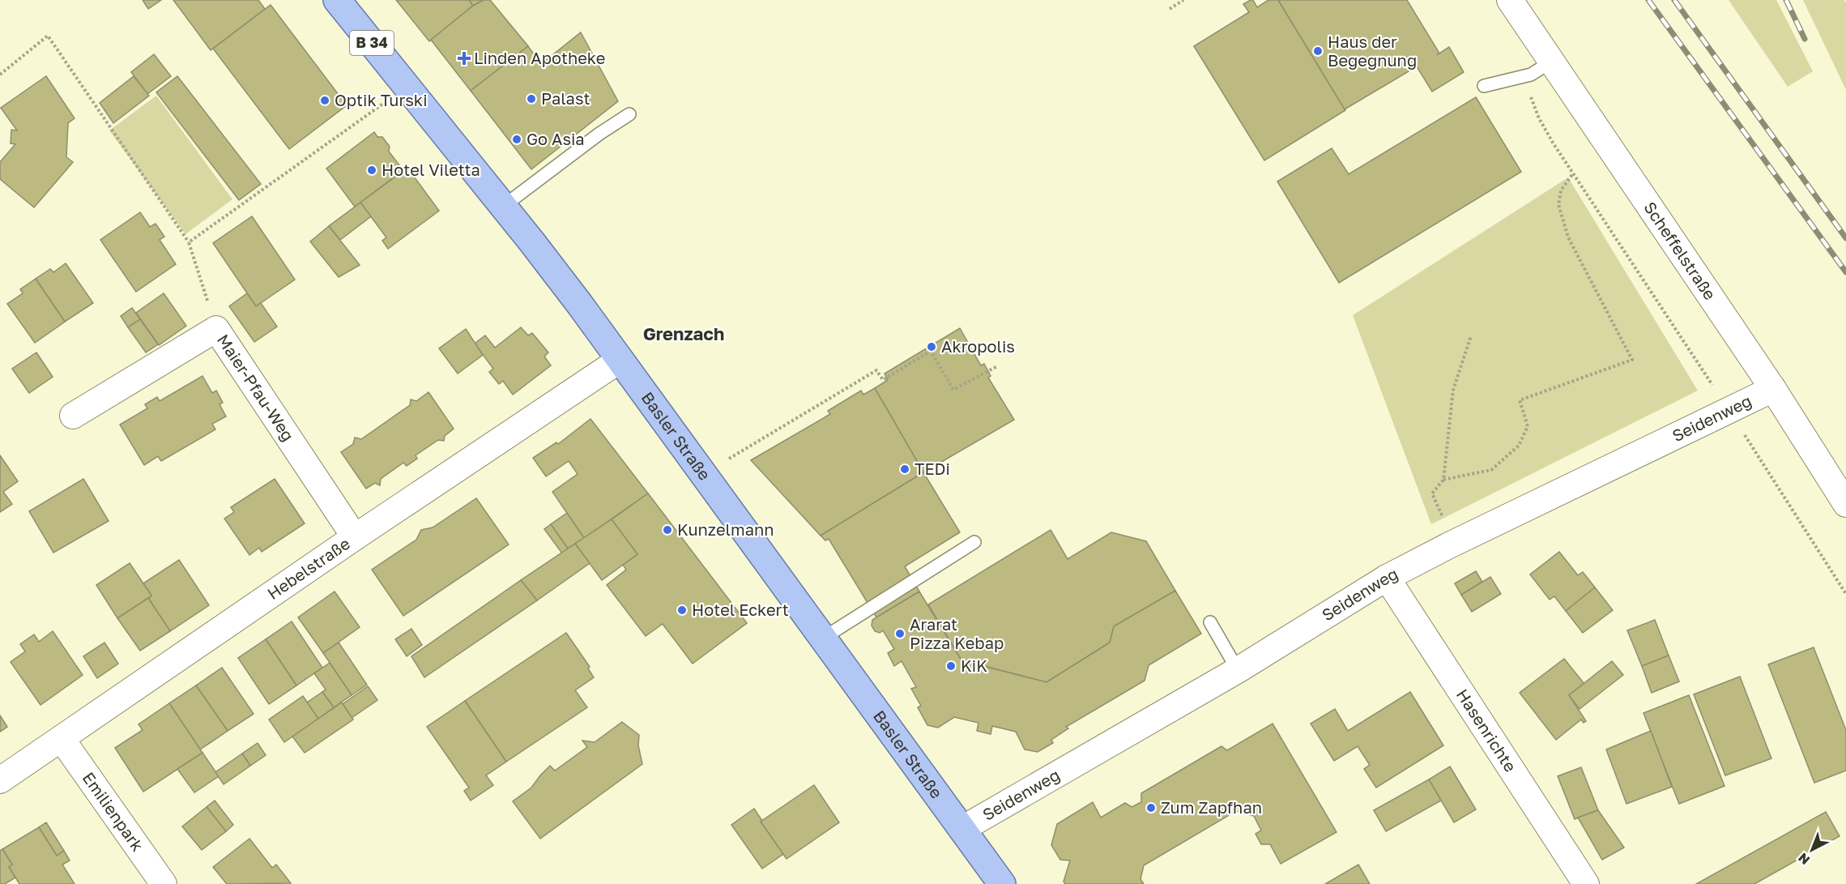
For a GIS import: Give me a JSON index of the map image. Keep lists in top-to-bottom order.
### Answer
{
  "streets": {
    "main road": ["B 34", "Basler Straße"],
    "street": [
      "Scheffelstraße",
      "Maier-Pfau-Weg",
      "Seidenweg",
      "Hebelstraße",
      "Hasenrichte",
      "Emilienpark"
    ]
  },
  "crossings": [
    ["Scheffelstraße", "Seidenweg"],
    ["Maier-Pfau-Weg", "Hebelstraße"],
    ["Seidenweg", "Basler Straße"],
    ["Seidenweg", "Hasenrichte"],
    ["Basler Straße", "Hebelstraße"],
    ["Hebelstraße", "Emilienpark"]
  ],
  "districts": ["Grenzach"],
  "places": {
    "other": [
      "Haus der Begegnung",
      "Palast",
      "Optik Turski",
      "Go Asia",
      "Hotel Viletta",
      "Akropolis",
      "TEDi",
      "Kunzelmann",
      "Hotel Eckert",
      "Ararat Pizza Kebap",
      "KiK",
      "Zum Zapfhan"
    ],
    "health": ["Linden Apotheke"]
  },
  "north": "bottom left"
}
